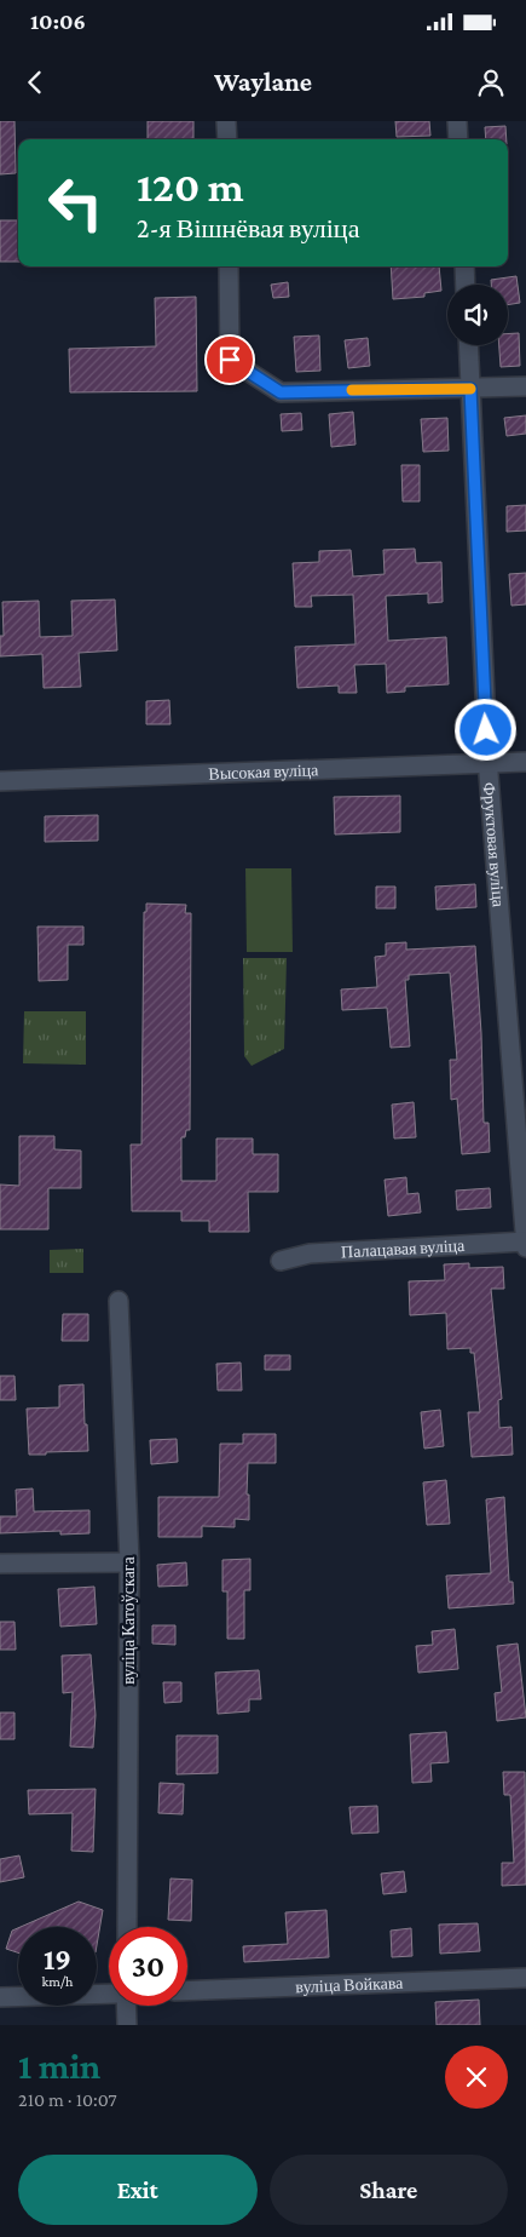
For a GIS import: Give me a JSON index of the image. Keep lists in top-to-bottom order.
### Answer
{
  "streets": {
    "street": [
      "Высокая вуліца",
      "Фруктовая вуліца",
      "Палацавая вуліца",
      "вуліца Катоўскага",
      "вуліца Войкава"
    ]
  },
  "crossings": [
    ["Высокая вуліца", "Фруктовая вуліца"],
    ["Фруктовая вуліца", "Палацавая вуліца"]
  ],
  "page": {
    "status": "10:06",
    "header": "Waylane",
    "turn": ["120 m", "2-я Вішнёвая вуліца"],
    "speed": "19 km/h",
    "limit": "30",
    "heading": ["1 min", "210 m · 10:07"],
    "buttons": ["Exit", "Share"]
  }
}
